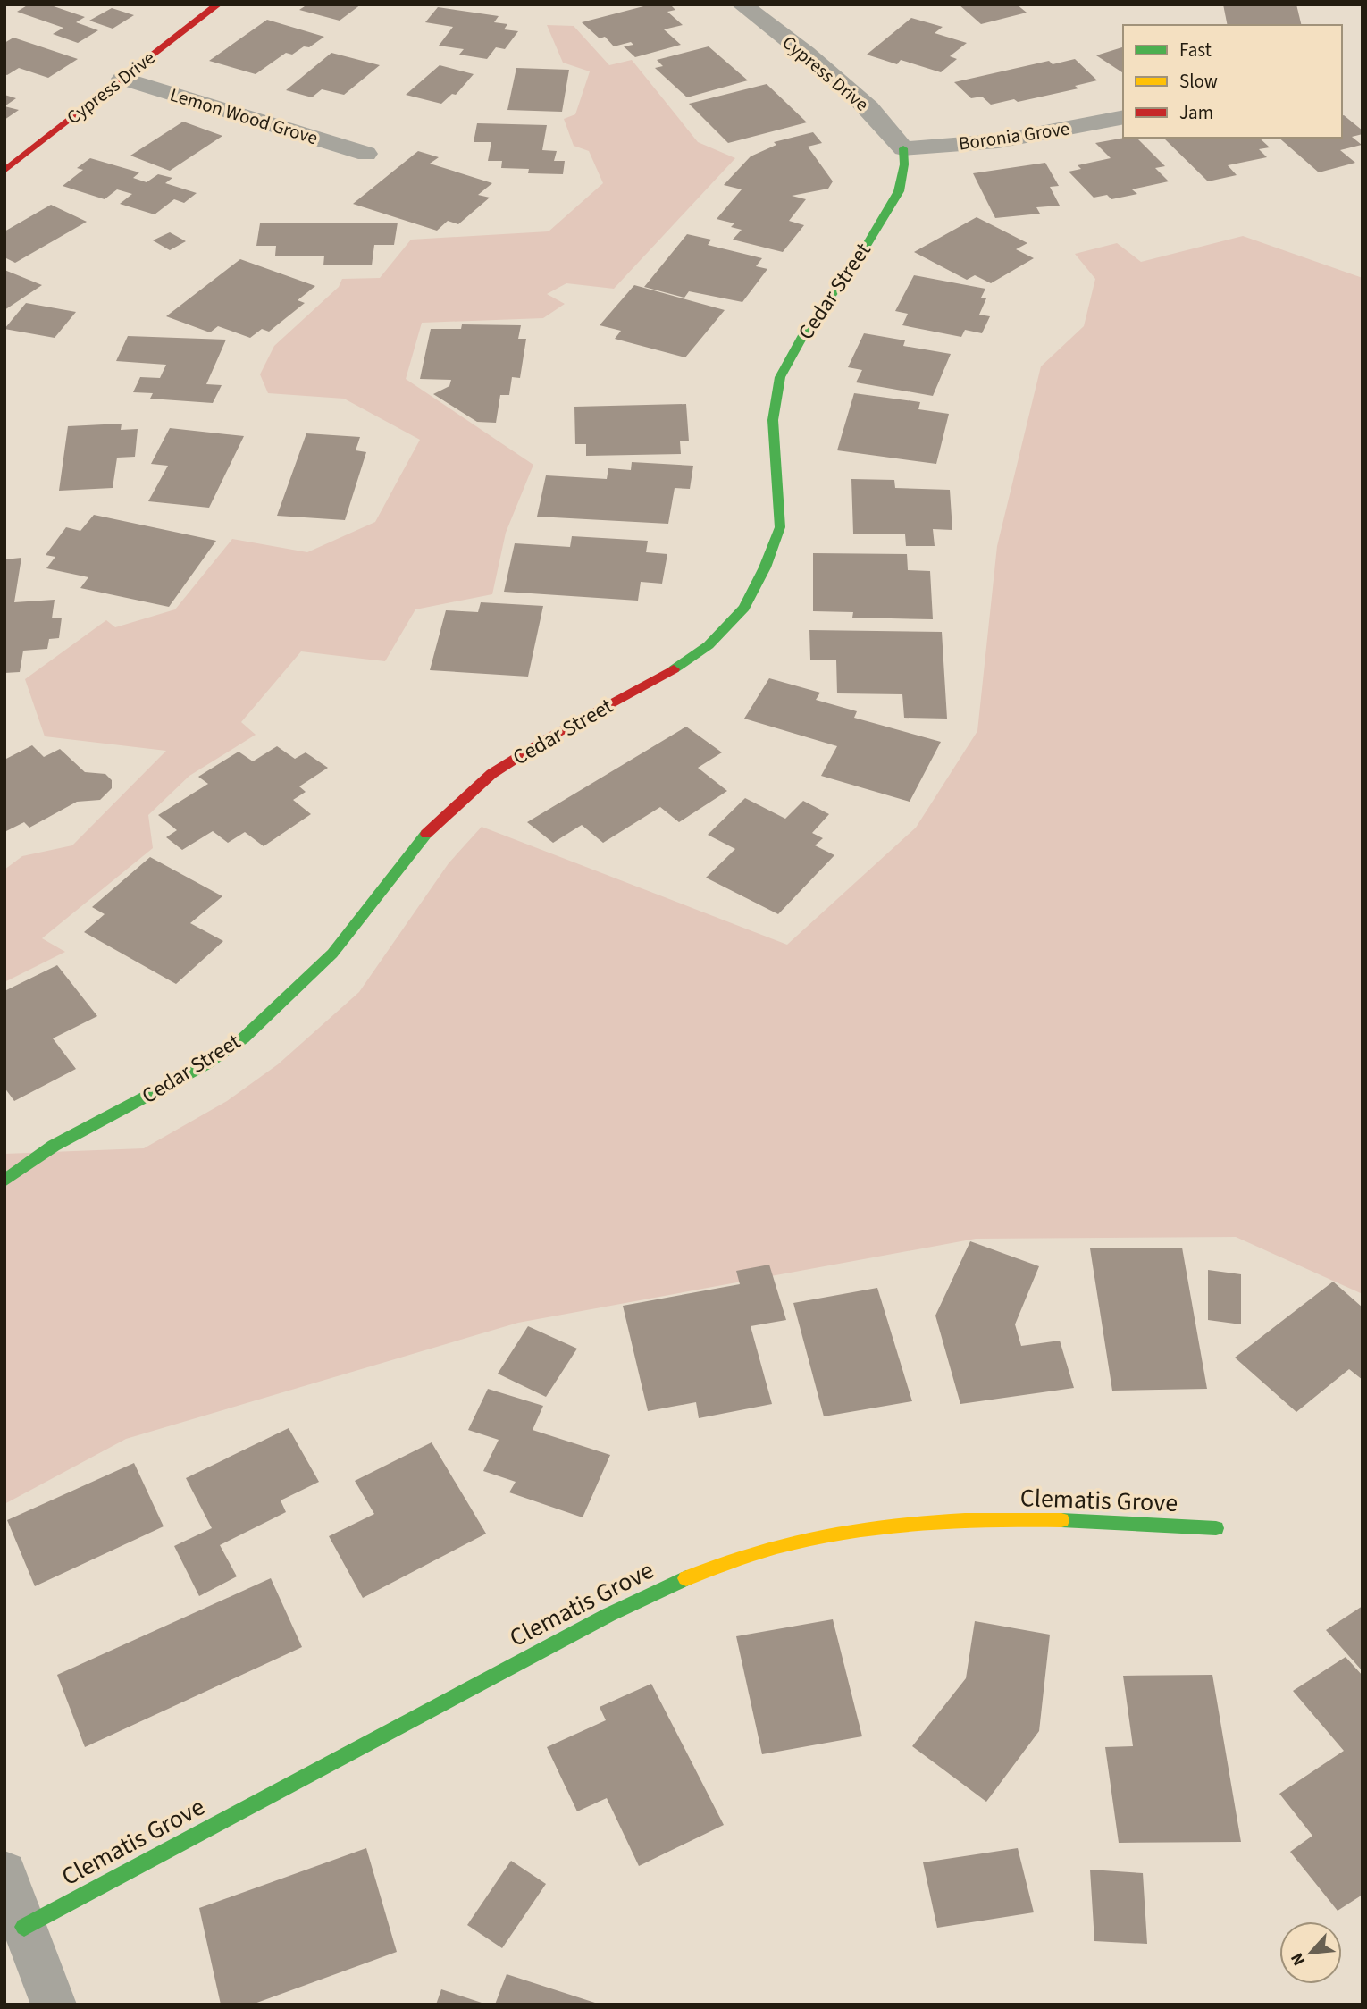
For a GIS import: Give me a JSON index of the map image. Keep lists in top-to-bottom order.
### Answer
{
  "streets": {
    "street": [
      "Cypress Drive",
      "Lemon Wood Grove",
      "Boronia Grove",
      "Cedar Street",
      "Clematis Grove"
    ]
  },
  "crossings": [
    ["Cypress Drive", "Lemon Wood Grove"],
    ["Cypress Drive", "Boronia Grove"],
    ["Cypress Drive", "Cedar Street"],
    ["Boronia Grove", "Cedar Street"]
  ],
  "legend": ["Fast", "Slow", "Jam"],
  "north": "bottom left"
}
